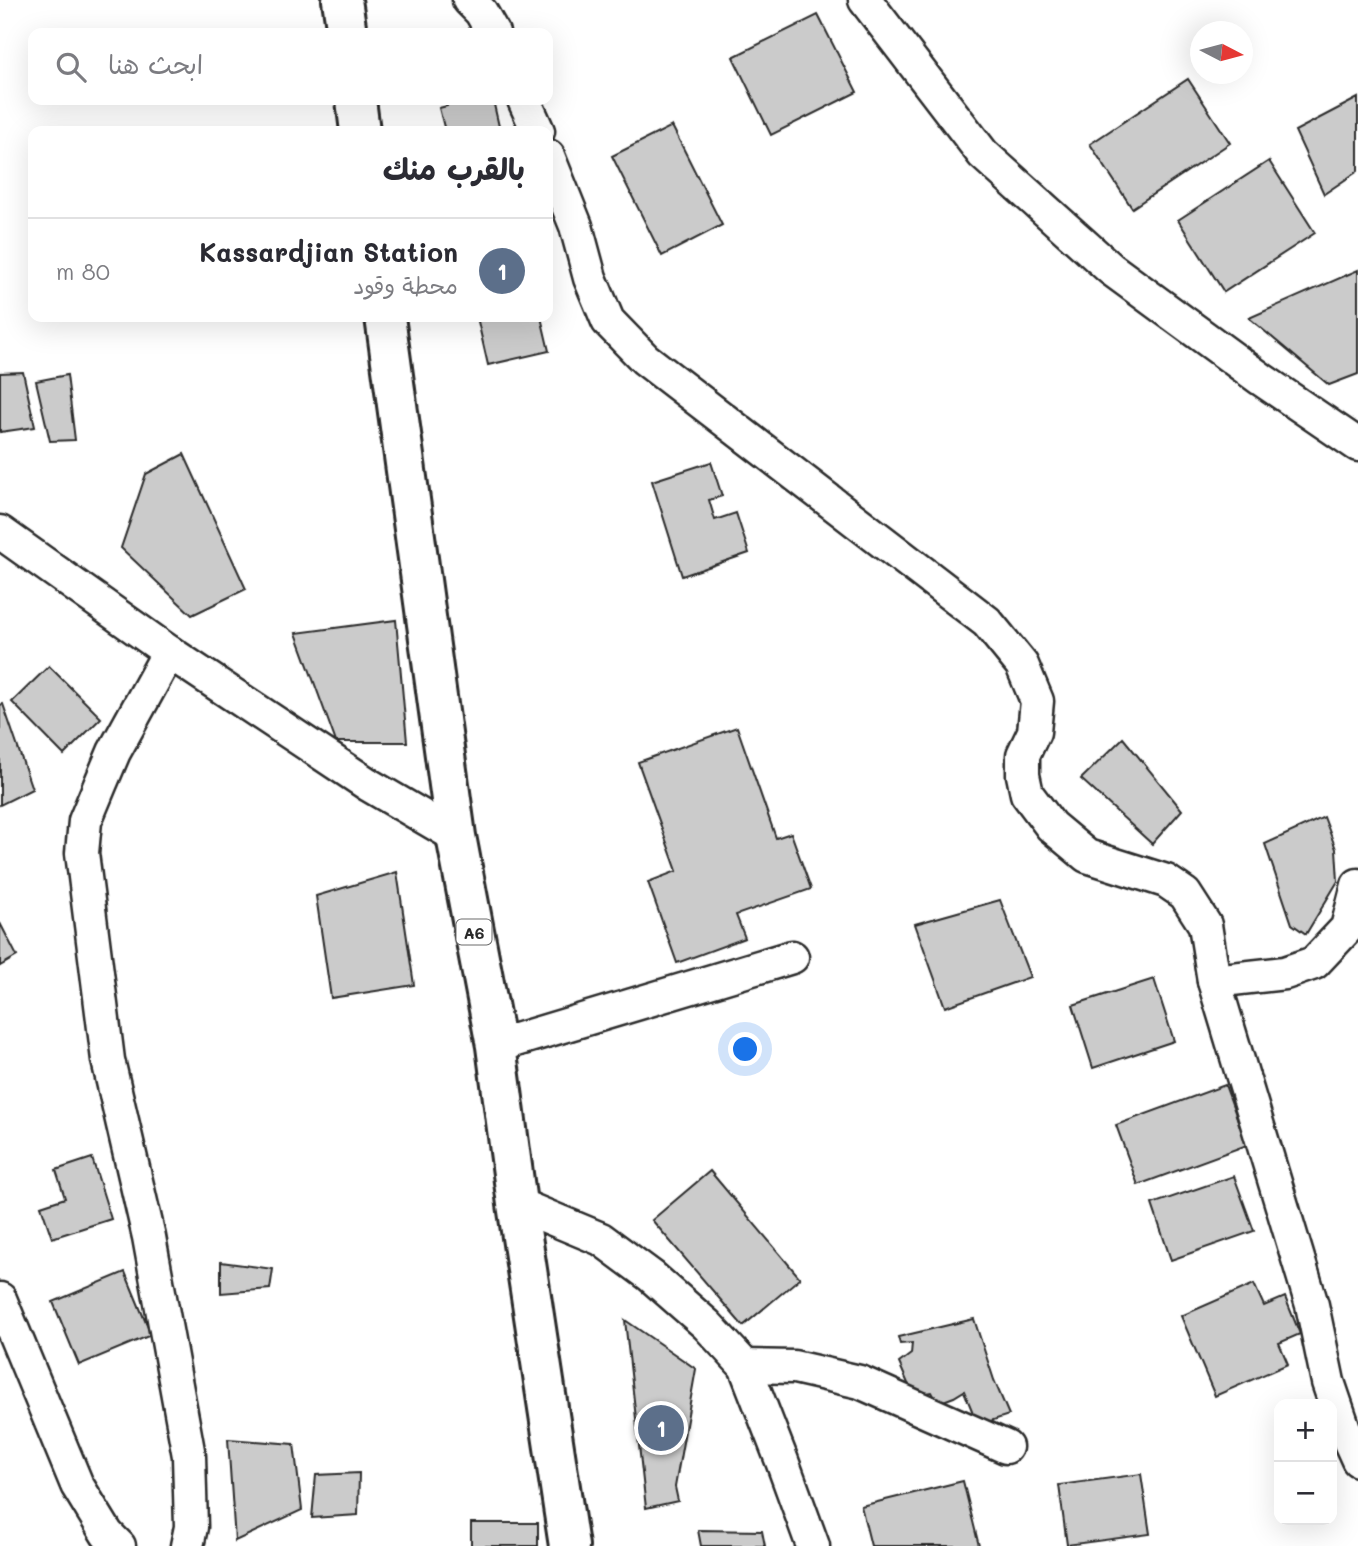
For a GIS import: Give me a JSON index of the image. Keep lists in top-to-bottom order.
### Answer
{
  "streets": {
    "highway": ["A6"]
  },
  "north": "right",
  "page": {
    "search": "ابحث هنا",
    "heading": "بالقرب منك",
    "list": [
      {
        "mark": "1",
        "name": "Kassardjian Station",
        "note": "محطة وقود",
        "value": "80 m"
      }
    ],
    "map_buttons": ["+", "−"],
    "pins": "1"
  }
}
